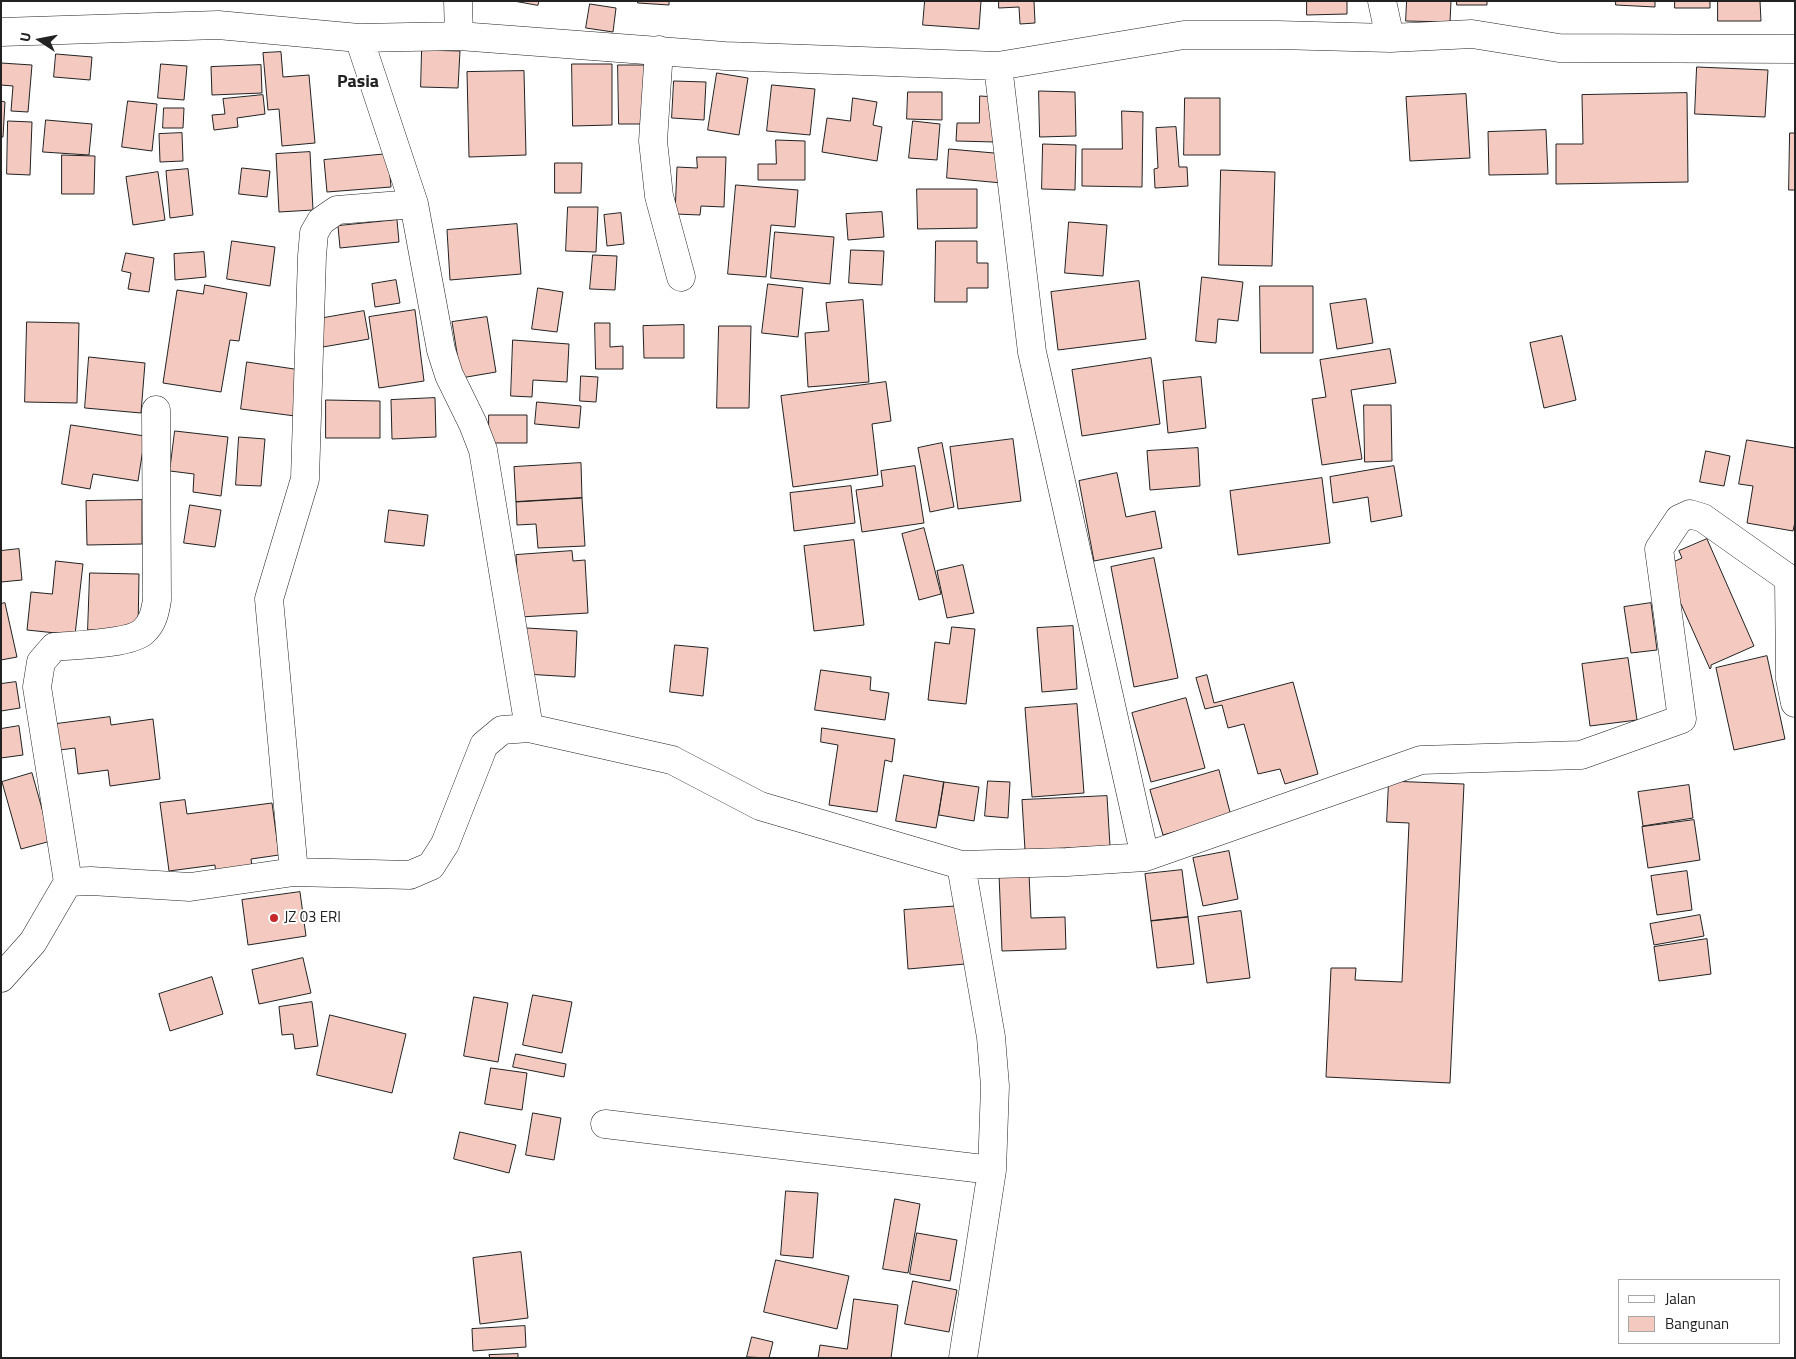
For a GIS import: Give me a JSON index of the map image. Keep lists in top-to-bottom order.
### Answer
{
  "districts": ["Pasia"],
  "places": ["JZ 03 ERI"],
  "legend": ["Jalan", "Bangunan"],
  "north": "left"
}
